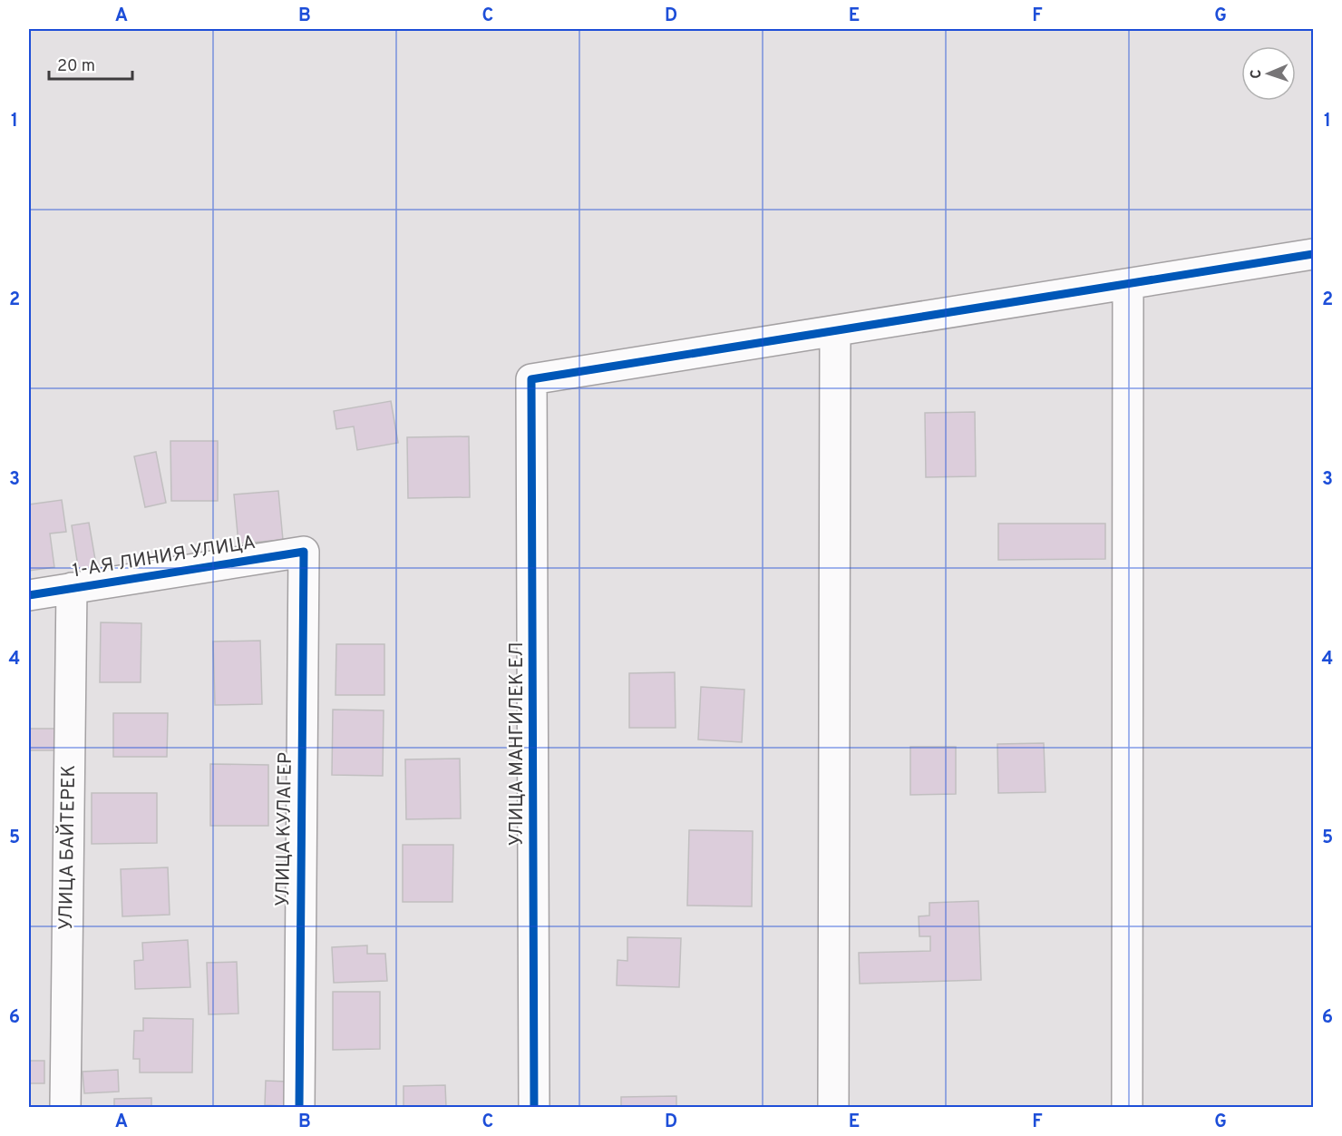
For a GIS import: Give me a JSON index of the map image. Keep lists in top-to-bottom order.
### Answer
{
  "streets": {
    "street": [
      "1-АЯ ЛИНИЯ УЛИЦА",
      "УЛИЦА МАНГИЛЕК ЕЛ",
      "УЛИЦА КУЛАГЕР",
      "УЛИЦА БАЙТЕРЕК"
    ]
  },
  "crossings": [
    ["1-АЯ ЛИНИЯ УЛИЦА", "УЛИЦА КУЛАГЕР"],
    ["1-АЯ ЛИНИЯ УЛИЦА", "УЛИЦА БАЙТЕРЕК"]
  ],
  "scale_bar": "20 m",
  "north": "left",
  "grid": {
    "columns": [
      "A",
      "B",
      "C",
      "D",
      "E",
      "F",
      "G"
    ],
    "rows": [
      "1",
      "2",
      "3",
      "4",
      "5",
      "6"
    ]
  }
}
